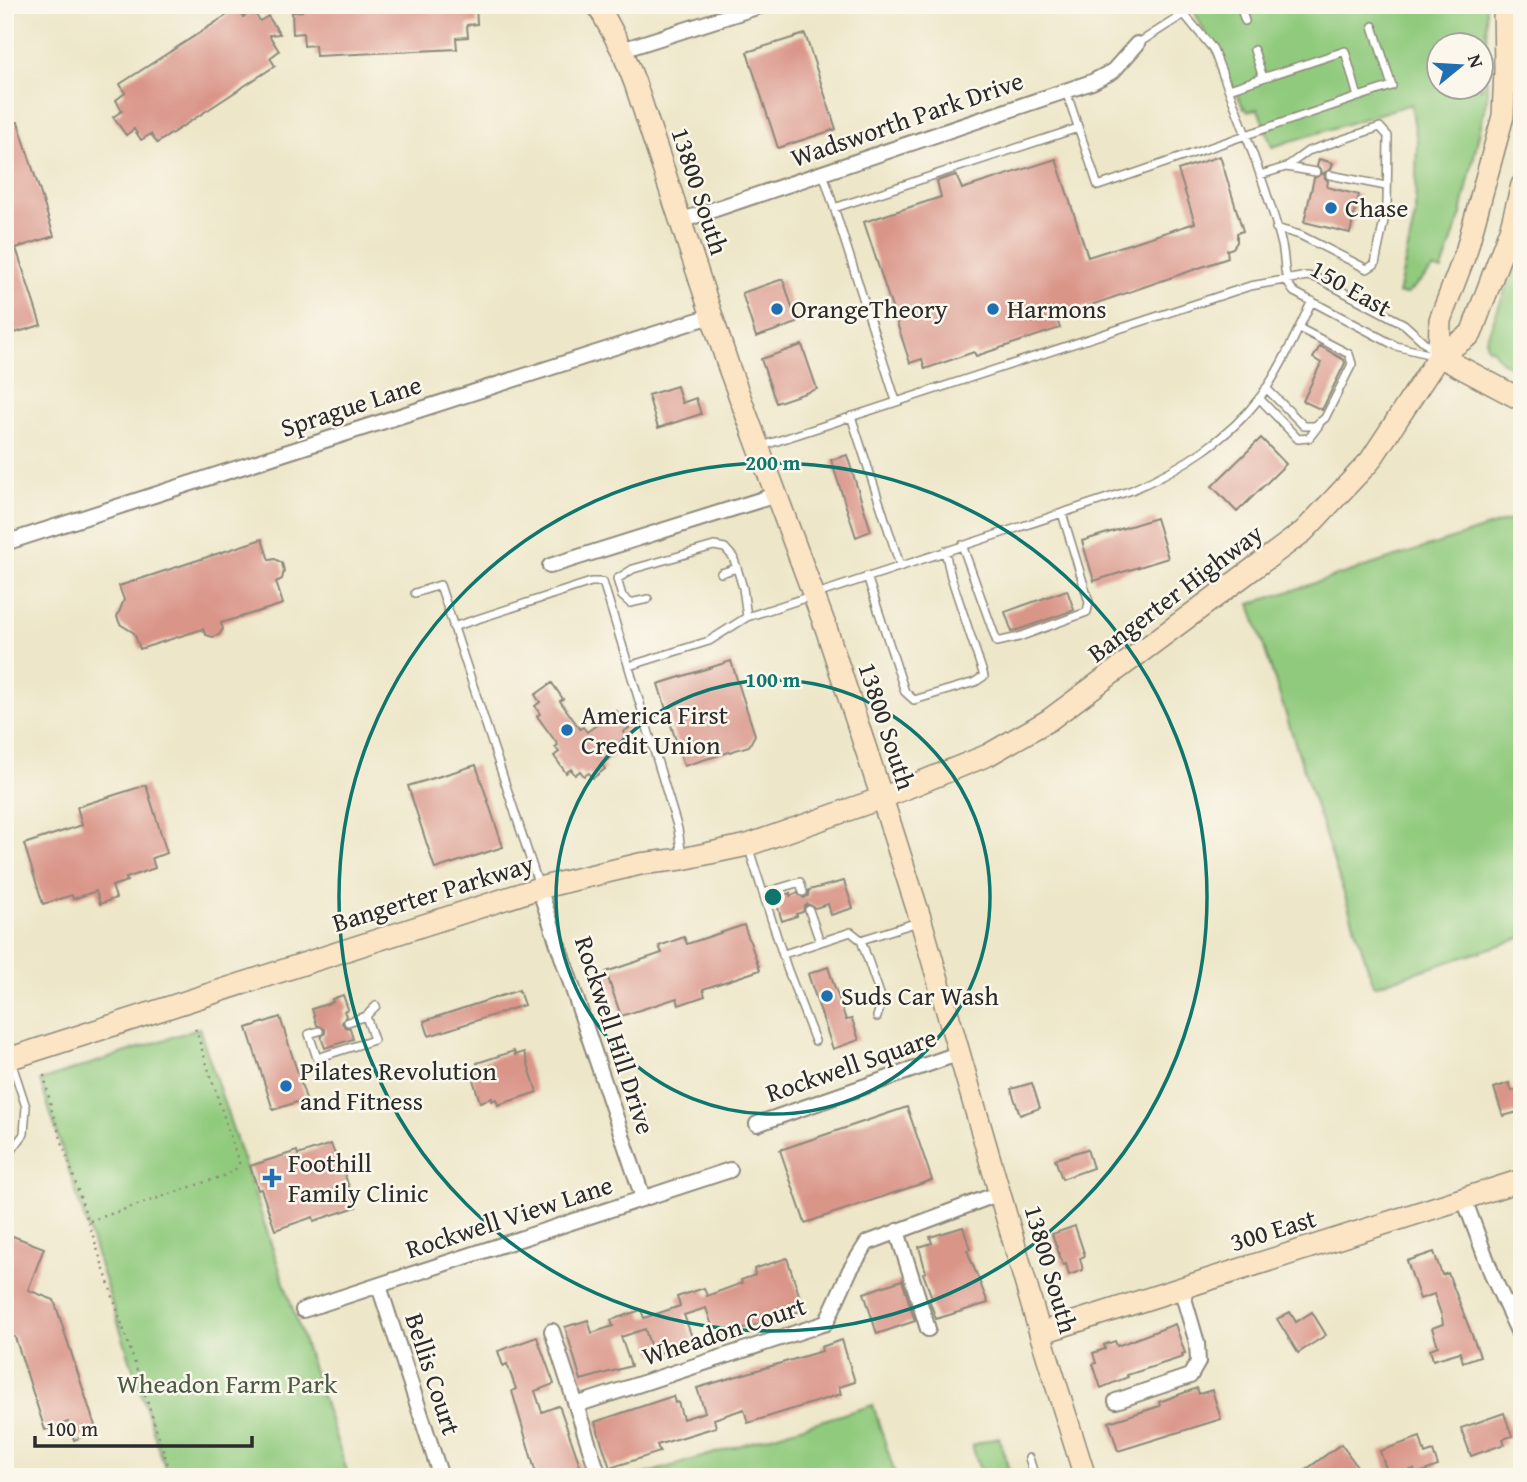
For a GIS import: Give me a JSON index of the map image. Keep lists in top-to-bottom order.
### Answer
{
  "streets": {
    "main road": [
      "13800 South",
      "150 East",
      "Bangerter Highway",
      "Bangerter Parkway",
      "300 East"
    ],
    "street": [
      "Wadsworth Park Drive",
      "Sprague Lane",
      "Rockwell Hill Drive",
      "Rockwell Square",
      "Rockwell View Lane",
      "Wheadon Court",
      "Bellis Court"
    ]
  },
  "crossings": [
    ["Wadsworth Park Drive", "13800 South"],
    ["13800 South", "Sprague Lane"],
    ["13800 South", "Bangerter Highway"],
    ["13800 South", "Bangerter Parkway"],
    ["13800 South", "Rockwell Square"],
    ["13800 South", "300 East"],
    ["13800 South", "Wheadon Court"],
    ["150 East", "Bangerter Highway"],
    ["Bangerter Highway", "Bangerter Parkway"],
    ["Bangerter Parkway", "Rockwell Hill Drive"],
    ["Rockwell Hill Drive", "Rockwell View Lane"],
    ["Rockwell View Lane", "Bellis Court"]
  ],
  "parks": ["Wheadon Farm Park"],
  "places": {
    "other": [
      "Chase",
      "OrangeTheory",
      "Harmons",
      "America First Credit Union",
      "Suds Car Wash",
      "Pilates Revolution and Fitness"
    ],
    "health": ["Foothill Family Clinic"]
  },
  "scale_bar": "100 m",
  "north": "right",
  "rings": ["200 m", "100 m"]
}
